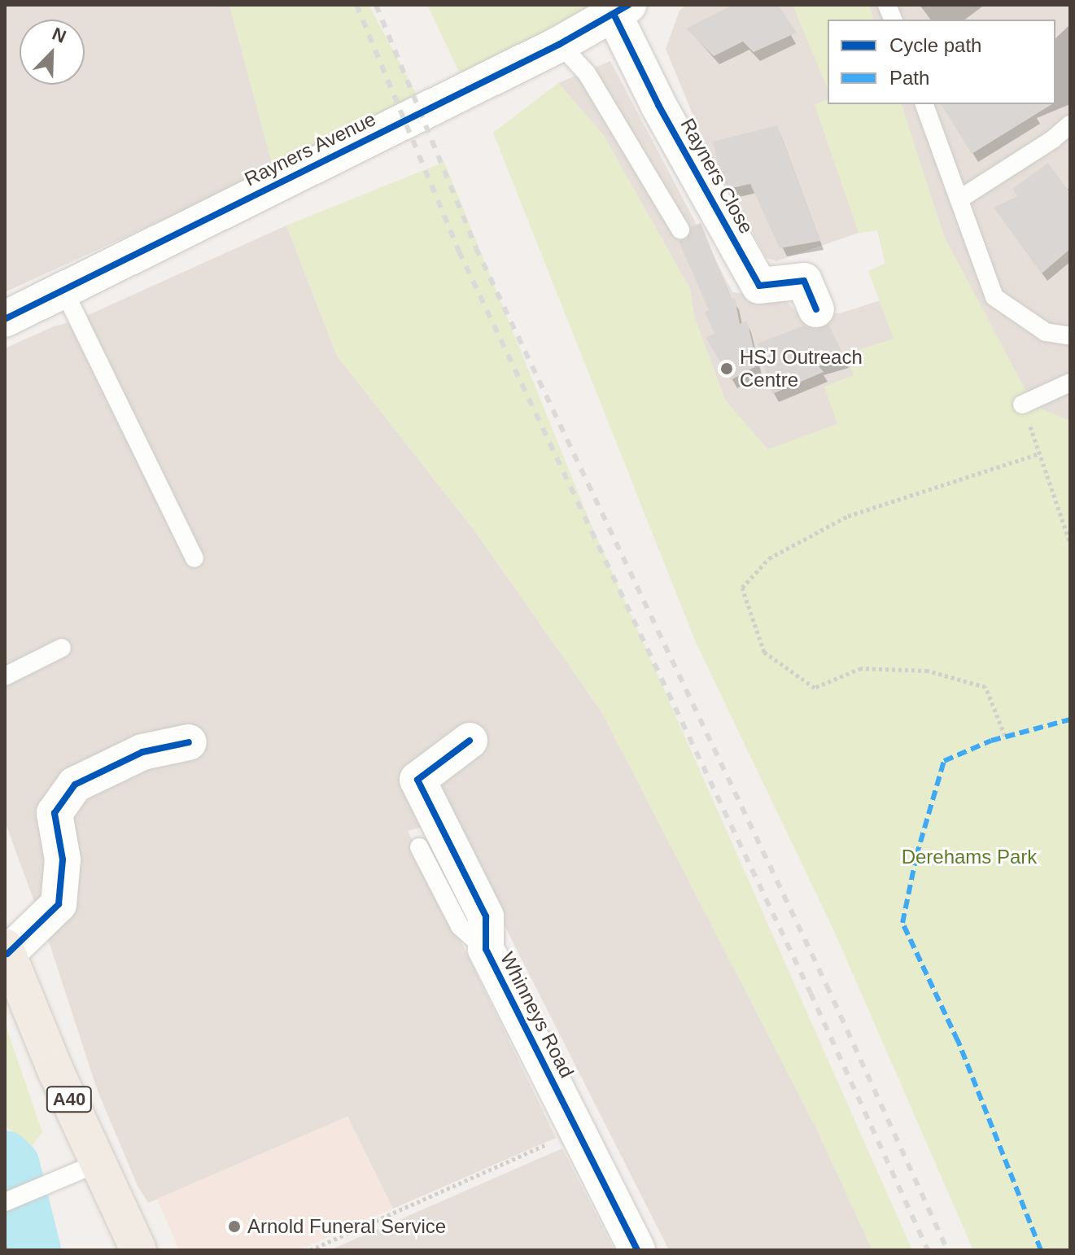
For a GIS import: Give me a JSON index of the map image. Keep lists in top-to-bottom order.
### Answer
{
  "streets": {
    "main road": ["A40"],
    "street": ["Rayners Avenue", "Rayners Close", "Whinneys Road"]
  },
  "crossings": [
    ["Rayners Avenue", "Rayners Close"]
  ],
  "parks": ["Derehams Park"],
  "places": ["HSJ Outreach Centre", "Arnold Funeral Service"],
  "legend": ["Cycle path", "Path"],
  "north": "top right"
}
